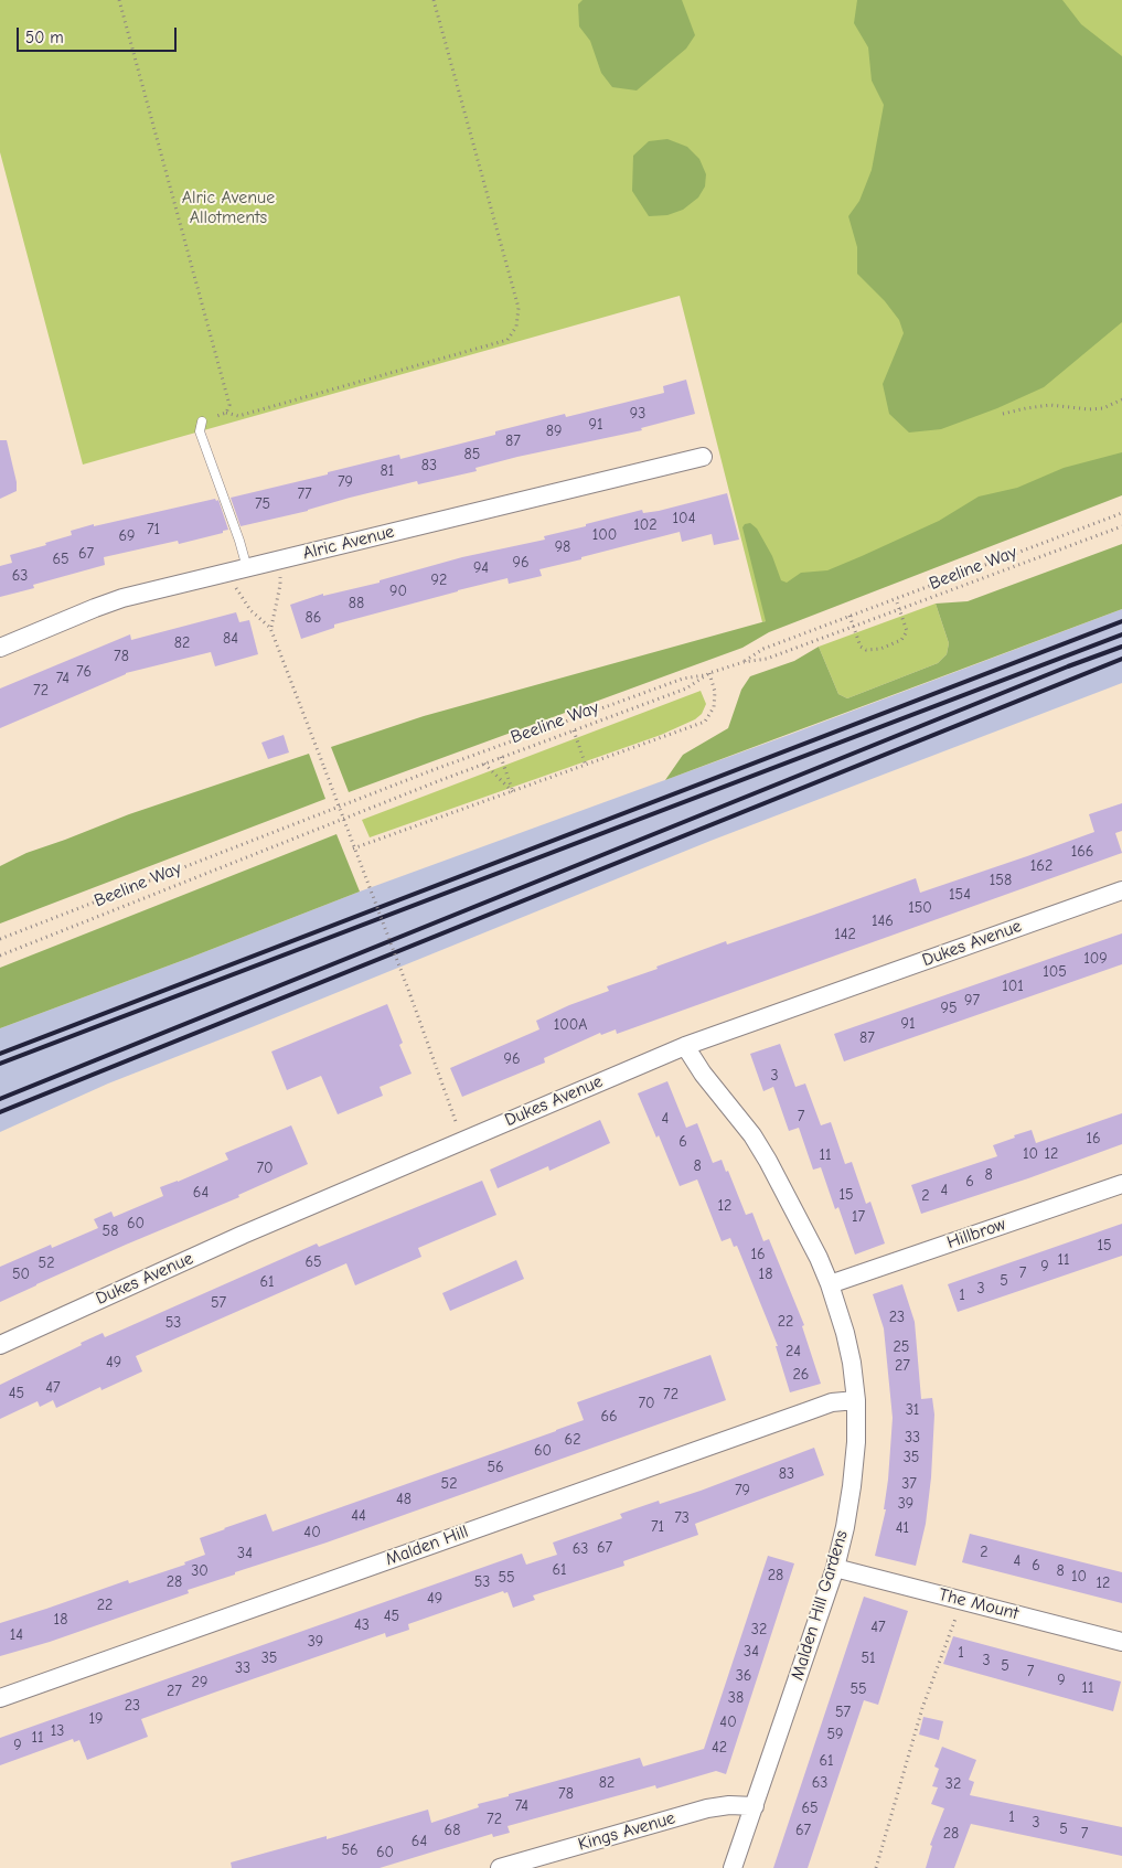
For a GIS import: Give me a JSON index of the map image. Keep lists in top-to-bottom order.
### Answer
{
  "streets": {
    "street": [
      "Alric Avenue",
      "Dukes Avenue",
      "Hillbrow",
      "Malden Hill",
      "The Mount",
      "Malden Hill Gardens",
      "Kings Avenue"
    ],
    "path": ["Beeline Way"]
  },
  "crossings": [
    ["Dukes Avenue", "Malden Hill Gardens"],
    ["Hillbrow", "Malden Hill Gardens"],
    ["Malden Hill", "Malden Hill Gardens"],
    ["The Mount", "Malden Hill Gardens"],
    ["Malden Hill Gardens", "Kings Avenue"]
  ],
  "parks": ["Alric Avenue Allotments"],
  "house_numbers": [
    "93",
    "91",
    "89",
    "87",
    "85",
    "83",
    "81",
    "79",
    "77",
    "75",
    "104",
    "102",
    "71",
    "100",
    "69",
    "98",
    "67",
    "65",
    "96",
    "94",
    "63",
    "92",
    "90",
    "88",
    "86",
    "84",
    "82",
    "78",
    "76",
    "74",
    "72",
    "166",
    "162",
    "158",
    "154",
    "150",
    "146",
    "142",
    "109",
    "105",
    "101",
    "97",
    "95",
    "91",
    "100A",
    "87",
    "96",
    "3",
    "7",
    "4",
    "16",
    "6",
    "10",
    "12",
    "11",
    "8",
    "70",
    "8",
    "6",
    "4",
    "64",
    "15",
    "2",
    "12",
    "17",
    "60",
    "58",
    "15",
    "16",
    "11",
    "65",
    "52",
    "9",
    "7",
    "50",
    "18",
    "5",
    "61",
    "3",
    "1",
    "57",
    "23",
    "22",
    "53",
    "25",
    "24",
    "49",
    "27",
    "26",
    "47",
    "45",
    "72",
    "70",
    "31",
    "66",
    "33",
    "62",
    "60",
    "35",
    "56",
    "83",
    "52",
    "37",
    "79",
    "48",
    "39",
    "44",
    "73",
    "71",
    "41",
    "40",
    "67",
    "63",
    "2",
    "34",
    "4",
    "6",
    "61",
    "30",
    "8",
    "28",
    "10",
    "55",
    "28",
    "53",
    "12",
    "49",
    "22",
    "45",
    "18",
    "43",
    "47",
    "32",
    "14",
    "39",
    "34",
    "1",
    "35",
    "51",
    "3",
    "5",
    "33",
    "7",
    "36",
    "9",
    "29",
    "11",
    "55",
    "27",
    "38",
    "23",
    "57",
    "19",
    "40",
    "13",
    "59",
    "11",
    "9",
    "42",
    "61",
    "82",
    "63",
    "32",
    "78",
    "74",
    "65",
    "1",
    "72",
    "3",
    "5",
    "68",
    "67",
    "28",
    "7",
    "64",
    "56",
    "60"
  ],
  "scale_bar": "50 m"
}
